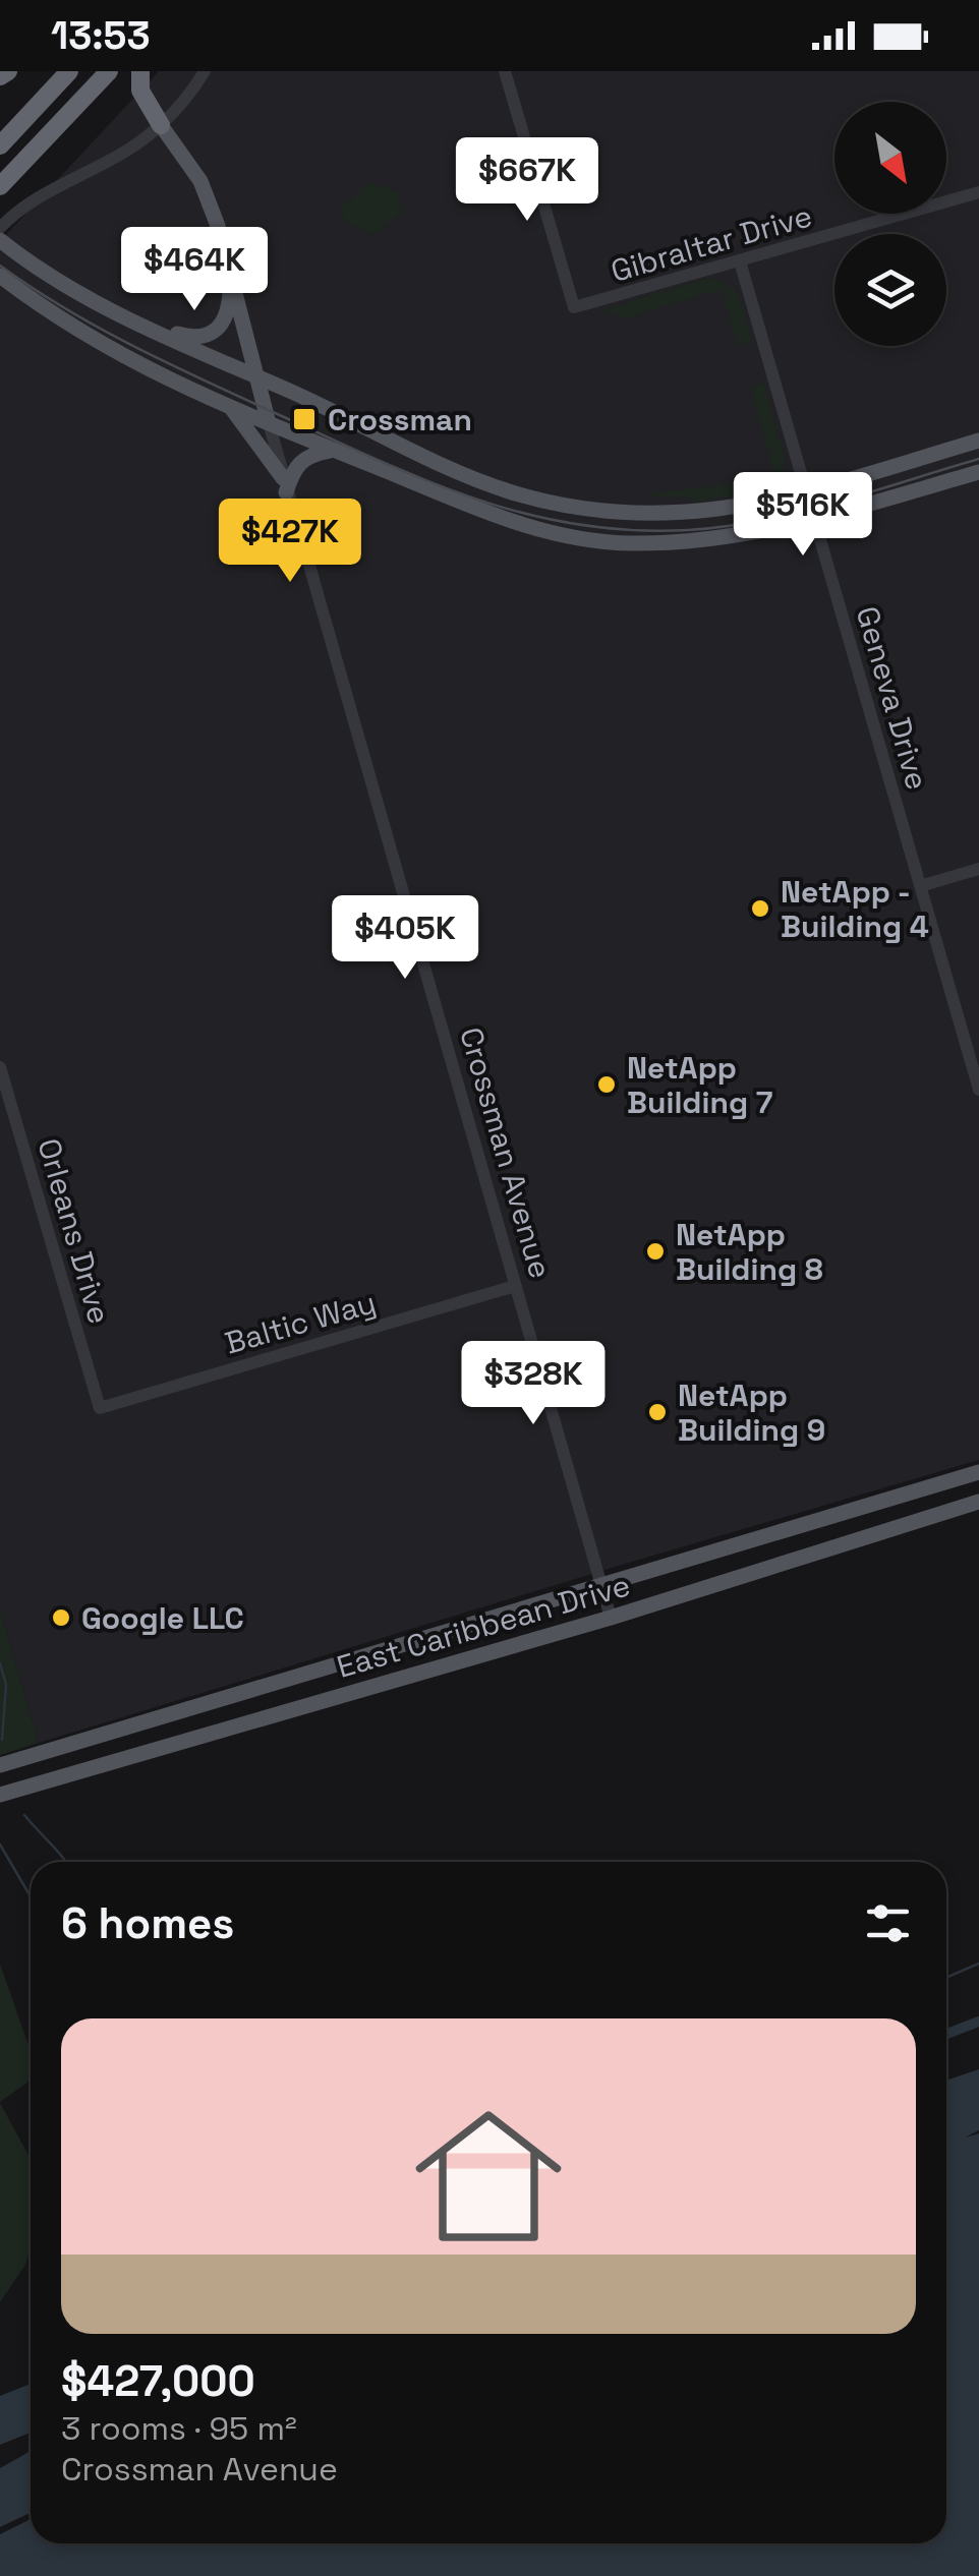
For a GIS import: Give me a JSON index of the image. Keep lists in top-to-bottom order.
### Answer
{
  "streets": {
    "main road": ["Crossman Avenue", "East Caribbean Drive"],
    "street": [
      "Gibraltar Drive",
      "Geneva Drive",
      "Orleans Drive",
      "Baltic Way"
    ]
  },
  "crossings": [
    ["Gibraltar Drive", "Geneva Drive"],
    ["Crossman Avenue", "Baltic Way"],
    ["Crossman Avenue", "East Caribbean Drive"],
    ["Orleans Drive", "Baltic Way"]
  ],
  "places": {
    "transit": ["Crossman"],
    "other": [
      "NetApp - Building 4",
      "NetApp Building 7",
      "NetApp Building 8",
      "NetApp Building 9",
      "Google LLC"
    ]
  },
  "north": "bottom right",
  "page": {
    "status": "13:53",
    "price": [
      "$667K",
      "$464K",
      "$516K",
      "$427K",
      "$405K",
      "$328K"
    ],
    "heading": "6 homes",
    "list": [
      {
        "name": "$427,000",
        "note": "3 rooms · 95 m² · Crossman Avenue"
      }
    ]
  }
}
